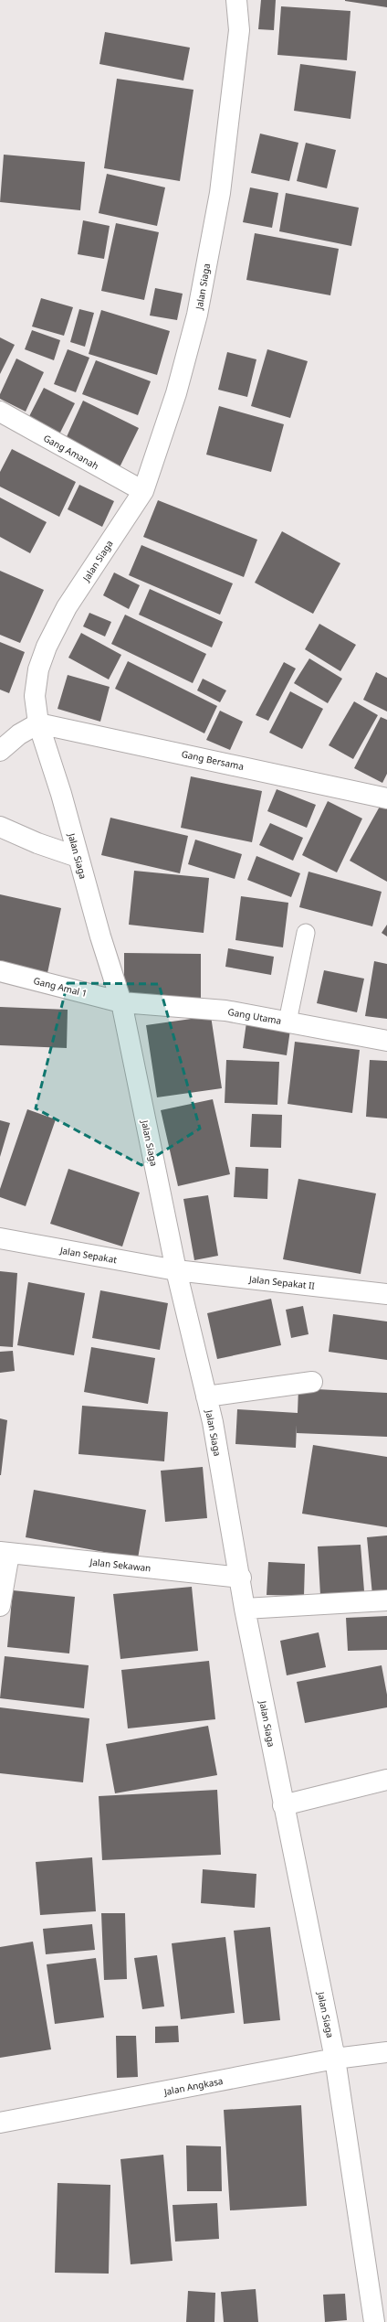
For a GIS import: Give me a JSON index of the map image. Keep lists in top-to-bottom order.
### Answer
{
  "streets": {
    "street": [
      "Jalan Siaga",
      "Gang Amanah",
      "Gang Bersama",
      "Gang Amal 1",
      "Gang Utama",
      "Jalan Sepakat",
      "Jalan Sepakat II",
      "Jalan Sekawan",
      "Jalan Angkasa"
    ]
  },
  "crossings": [
    ["Jalan Siaga", "Gang Amanah"],
    ["Jalan Siaga", "Gang Bersama"],
    ["Jalan Siaga", "Gang Amal 1"],
    ["Jalan Siaga", "Gang Utama"],
    ["Jalan Siaga", "Jalan Sepakat"],
    ["Jalan Siaga", "Jalan Sepakat II"],
    ["Jalan Siaga", "Jalan Sekawan"],
    ["Jalan Siaga", "Jalan Angkasa"],
    ["Gang Amal 1", "Gang Utama"],
    ["Jalan Sepakat", "Jalan Sepakat II"]
  ]
}
